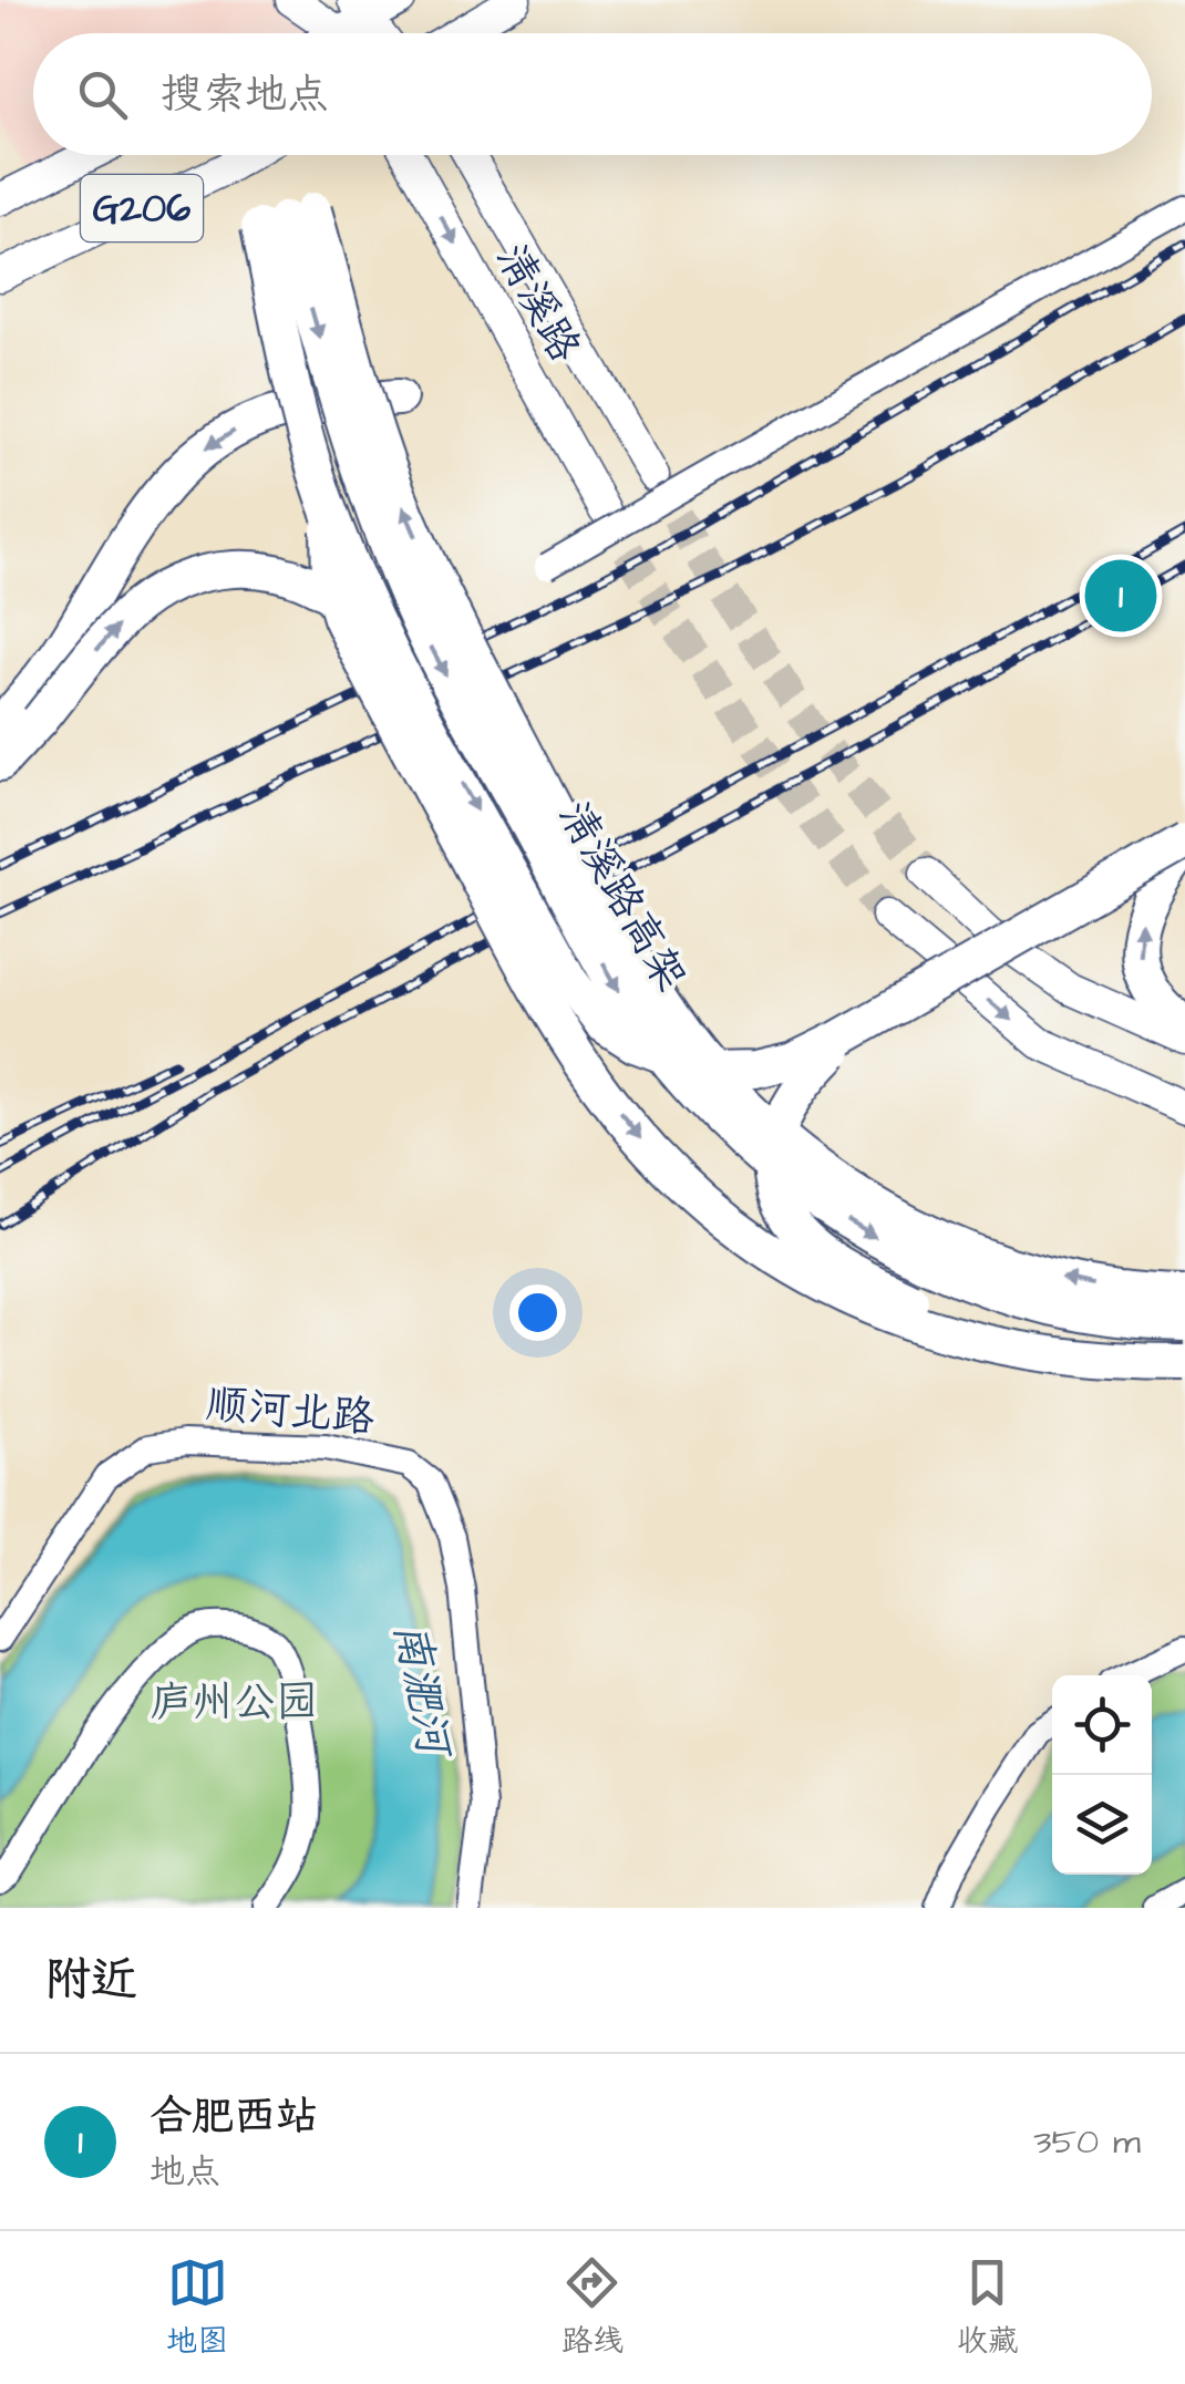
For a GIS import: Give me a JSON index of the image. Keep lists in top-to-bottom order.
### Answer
{
  "streets": {
    "highway": ["清溪路高架"],
    "main road": ["G206", "清溪路"],
    "street": ["顺河北路"]
  },
  "water": ["南淝河"],
  "parks": ["庐州公园"],
  "page": {
    "search": "搜索地点",
    "pins": "1",
    "heading": "附近",
    "list": [
      {
        "mark": "1",
        "name": "合肥西站",
        "note": "地点",
        "value": "350 m"
      }
    ],
    "nav": ["地图", "路线", "收藏"]
  }
}
